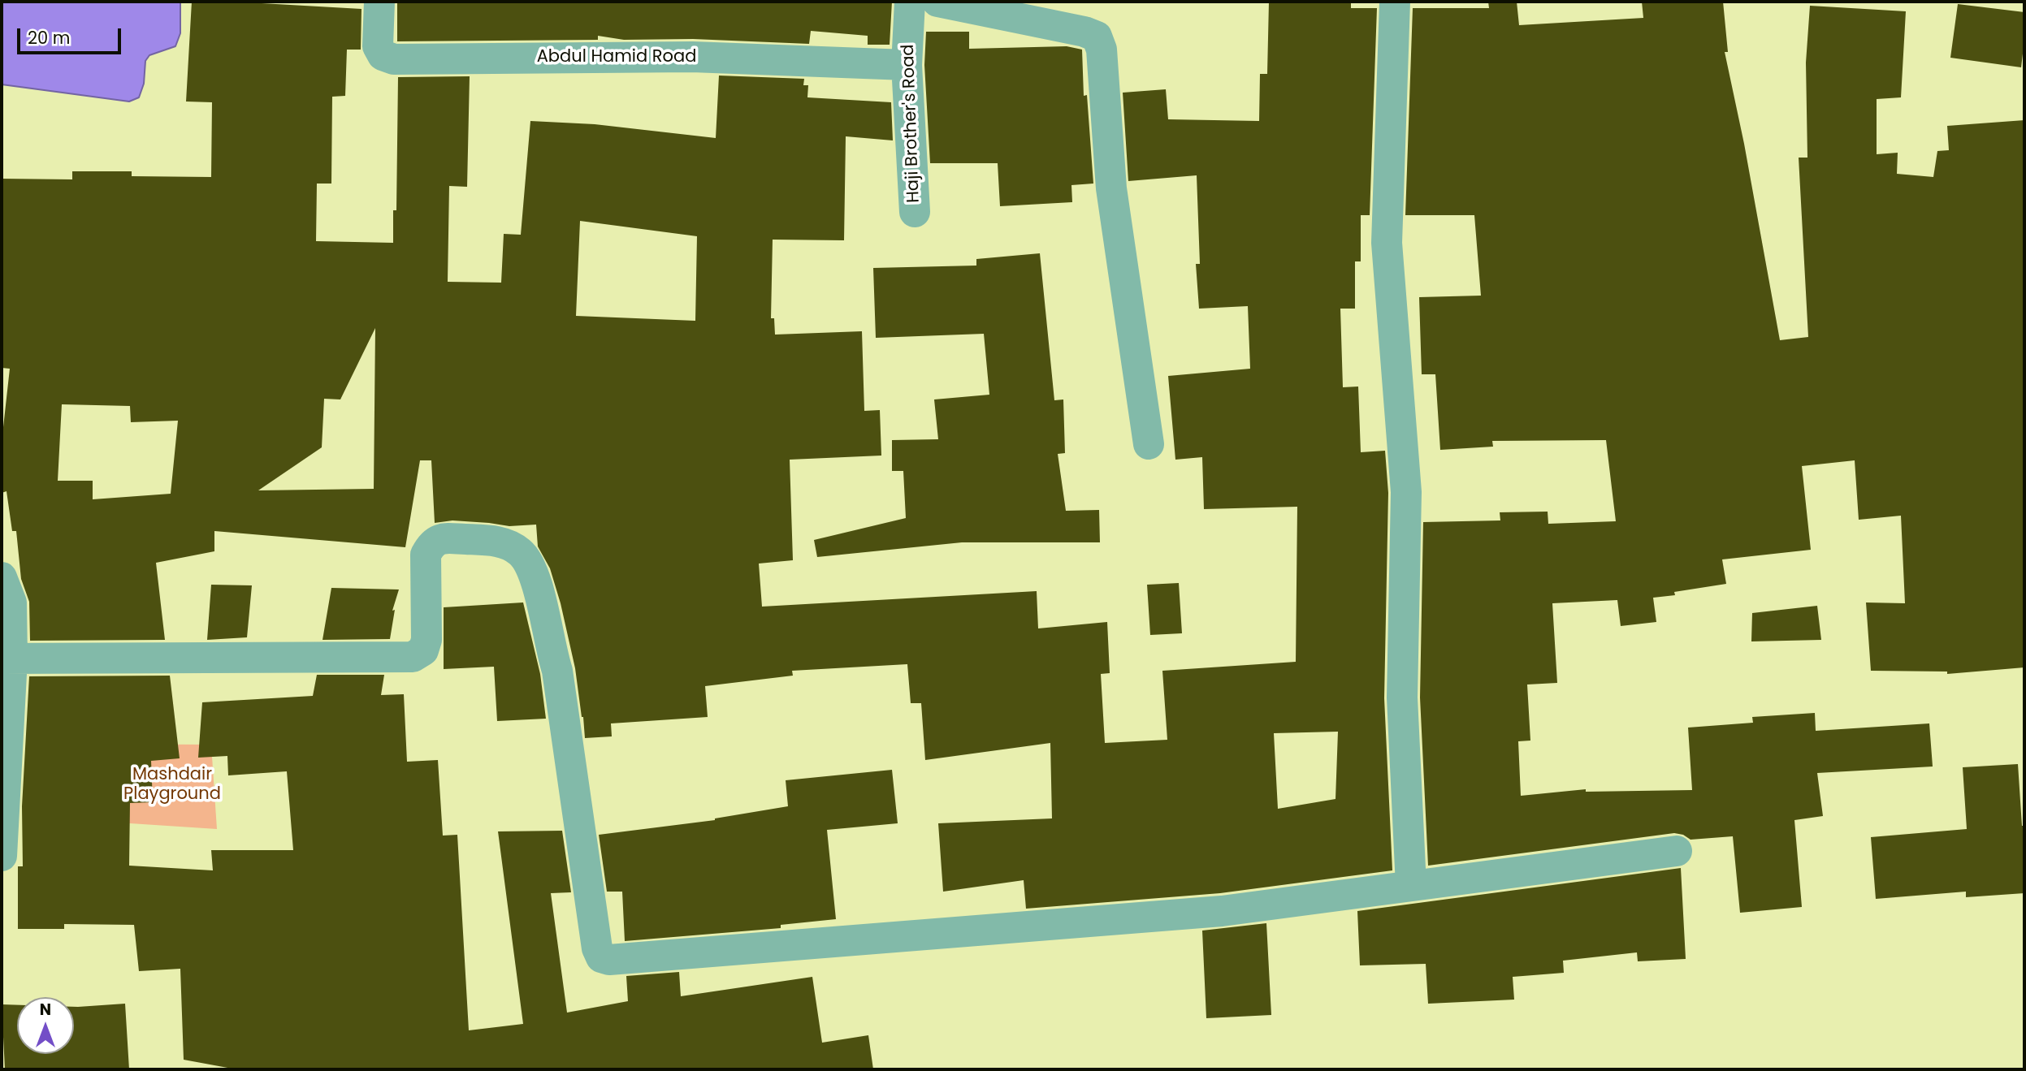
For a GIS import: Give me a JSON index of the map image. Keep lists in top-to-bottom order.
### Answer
{
  "streets": {
    "street": ["Abdul Hamid Road", "Haji Brother's Road"]
  },
  "crossings": [
    ["Abdul Hamid Road", "Haji Brother's Road"]
  ],
  "parks": ["Mashdair Playground"],
  "scale_bar": "20 m",
  "north": "top"
}
